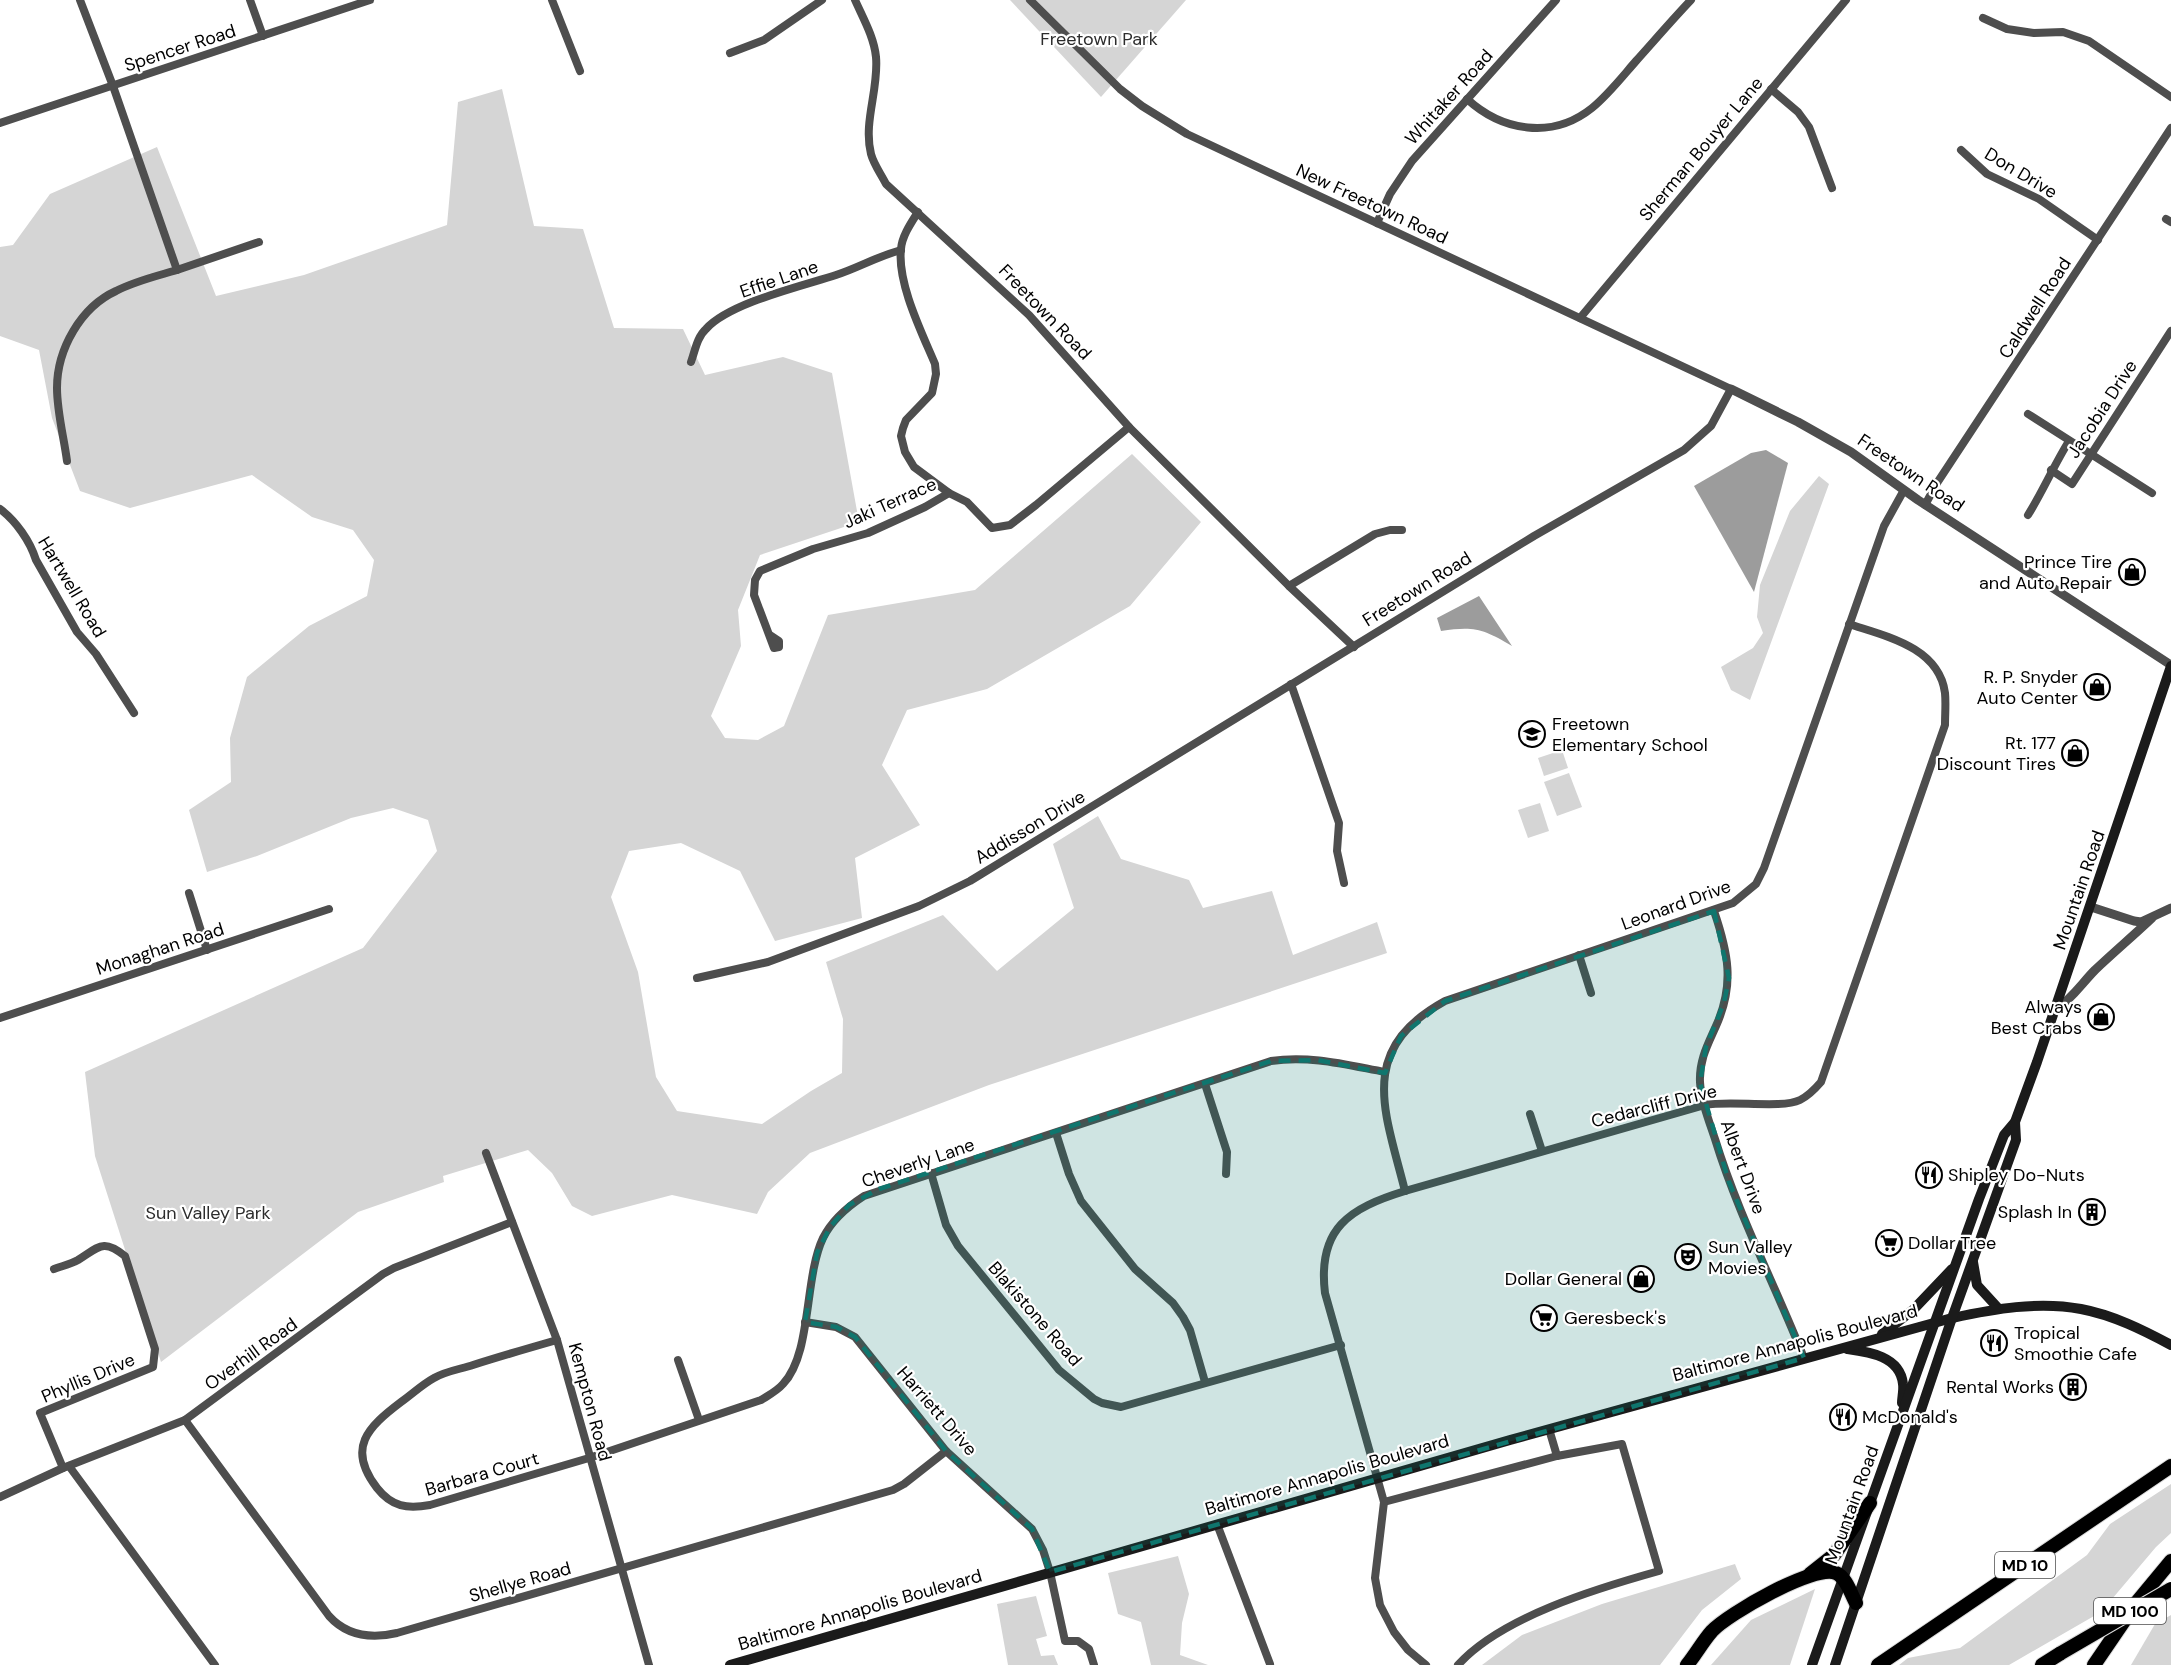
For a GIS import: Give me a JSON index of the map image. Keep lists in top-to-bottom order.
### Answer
{
  "streets": {
    "highway": ["MD 10", "MD 100"],
    "main road": ["Mountain Road", "Baltimore Annapolis Boulevard"],
    "street": [
      "Spencer Road",
      "Whitaker Road",
      "Sherman Bouyer Lane",
      "Don Drive",
      "New Freetown Road",
      "Effie Lane",
      "Caldwell Road",
      "Freetown Road",
      "Jacobia Drive",
      "Jaki Terrace",
      "Hartwell Road",
      "Addisson Drive",
      "Leonard Drive",
      "Monaghan Road",
      "Cedarcliff Drive",
      "Cheverly Lane",
      "Albert Drive",
      "Blakistone Road",
      "Overhill Road",
      "Phyllis Drive",
      "Kempton Road",
      "Harriett Drive",
      "Barbara Court",
      "Shellye Road"
    ]
  },
  "crossings": [
    ["Whitaker Road", "New Freetown Road"],
    ["Sherman Bouyer Lane", "New Freetown Road"],
    ["Don Drive", "Caldwell Road"],
    ["New Freetown Road", "Freetown Road"],
    ["Caldwell Road", "Freetown Road"],
    ["Freetown Road", "Jaki Terrace"],
    ["Freetown Road", "Addisson Drive"],
    ["Freetown Road", "Mountain Road"],
    ["Freetown Road", "Leonard Drive"],
    ["Mountain Road", "Baltimore Annapolis Boulevard"],
    ["Leonard Drive", "Cedarcliff Drive"],
    ["Leonard Drive", "Cheverly Lane"],
    ["Leonard Drive", "Albert Drive"],
    ["Cedarcliff Drive", "Albert Drive"],
    ["Cedarcliff Drive", "Blakistone Road"],
    ["Cedarcliff Drive", "Baltimore Annapolis Boulevard"],
    ["Cheverly Lane", "Blakistone Road"],
    ["Cheverly Lane", "Kempton Road"],
    ["Cheverly Lane", "Harriett Drive"],
    ["Cheverly Lane", "Barbara Court"],
    ["Albert Drive", "Baltimore Annapolis Boulevard"],
    ["Baltimore Annapolis Boulevard", "Harriett Drive"],
    ["Overhill Road", "Phyllis Drive"],
    ["Overhill Road", "Kempton Road"],
    ["Overhill Road", "Shellye Road"],
    ["Kempton Road", "Barbara Court"],
    ["Kempton Road", "Shellye Road"],
    ["Harriett Drive", "Shellye Road"]
  ],
  "parks": ["Freetown Park", "Sun Valley Park"],
  "places": {
    "shop": [
      "Prince Tire and Auto Repair",
      "R. P. Snyder Auto Center",
      "Rt. 177 Discount Tires",
      "Always Best Crabs",
      "Dollar General"
    ],
    "school or university": ["Freetown Elementary School"],
    "restaurant": ["Shipley Do-Nuts", "Tropical Smoothie Cafe", "McDonald's"],
    "building": ["Splash In", "Rental Works"],
    "supermarket": ["Dollar Tree", "Geresbeck's"],
    "theatre": ["Sun Valley Movies"]
  }
}
